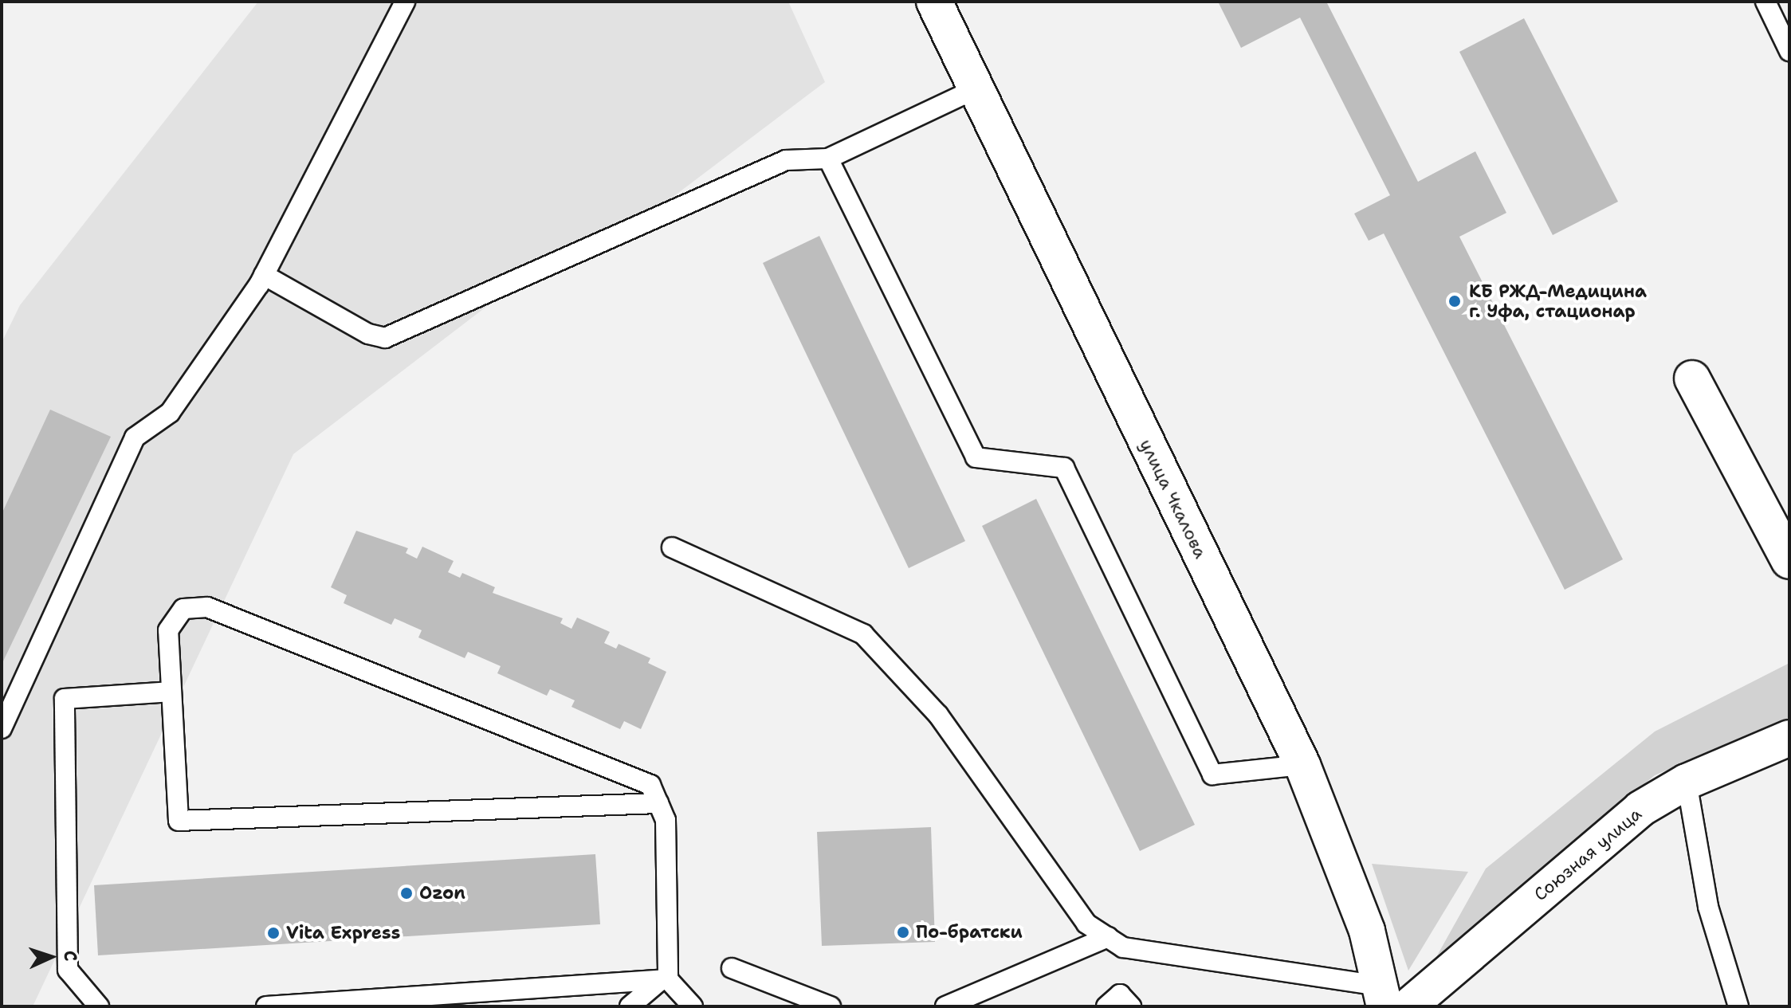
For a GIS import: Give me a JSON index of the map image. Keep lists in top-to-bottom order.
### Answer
{
  "streets": {
    "street": ["улица Чкалова", "Союзная улица"]
  },
  "places": [
    "КБ РЖД-Медицина г. Уфа, стационар",
    "Ozon",
    "По-братски",
    "Vita Express"
  ],
  "north": "right"
}
